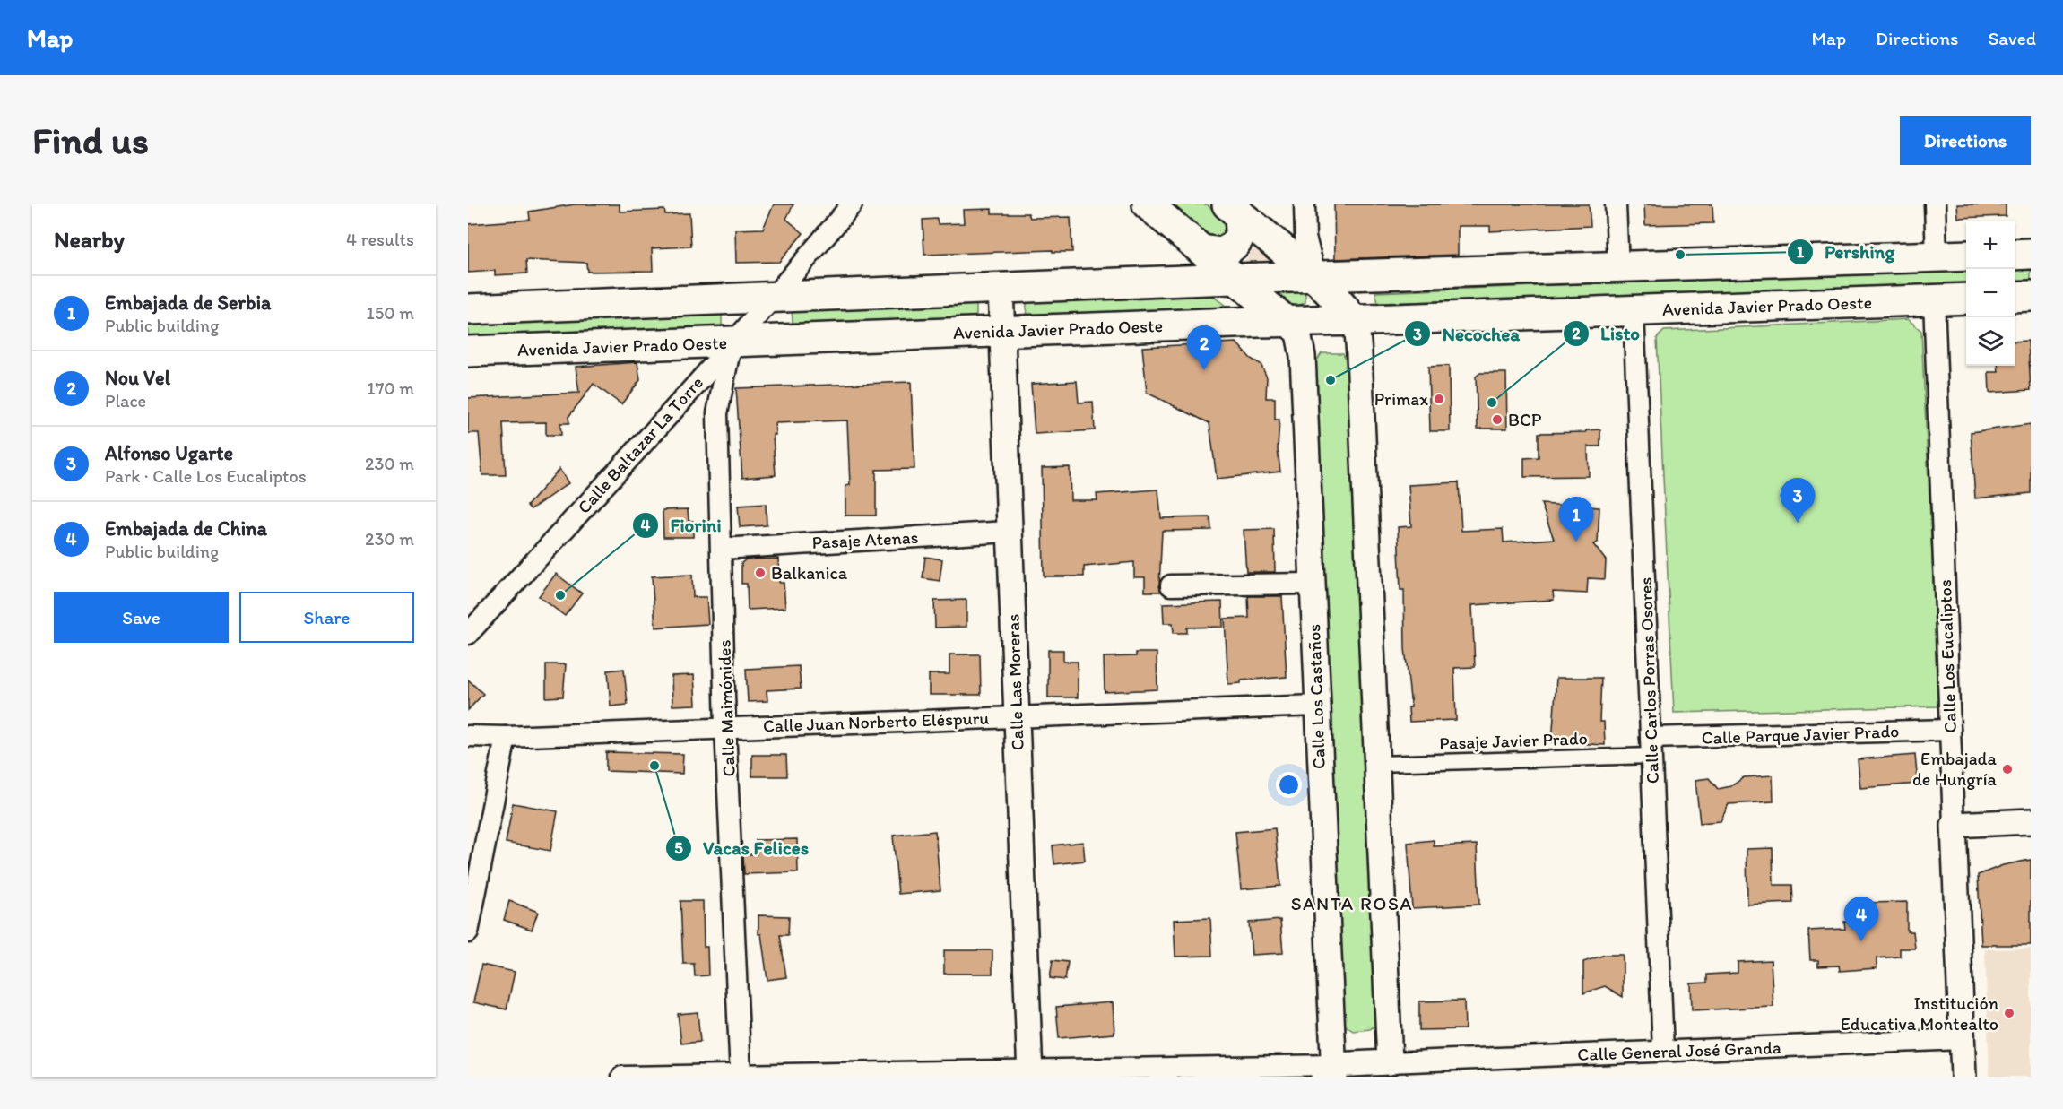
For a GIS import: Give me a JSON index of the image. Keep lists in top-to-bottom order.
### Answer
{
  "streets": {
    "main road": ["Avenida Javier Prado Oeste"],
    "street": [
      "Calle Baltazar La Torre",
      "Pasaje Atenas",
      "Calle Los Eucaliptos",
      "Calle Carlos Porras Osores",
      "Calle Las Moreras",
      "Calle Los Castaños",
      "Calle Maimónides",
      "Calle Juan Norberto Eléspuru",
      "Calle Parque Javier Prado",
      "Pasaje Javier Prado",
      "Calle General José Granda"
    ]
  },
  "crossings": [
    ["Avenida Javier Prado Oeste", "Calle Baltazar La Torre"],
    ["Avenida Javier Prado Oeste", "Calle Los Eucaliptos"],
    ["Avenida Javier Prado Oeste", "Calle Carlos Porras Osores"],
    ["Avenida Javier Prado Oeste", "Calle Las Moreras"],
    ["Avenida Javier Prado Oeste", "Calle Los Castaños"],
    ["Avenida Javier Prado Oeste", "Calle Maimónides"],
    ["Calle Baltazar La Torre", "Calle Maimónides"],
    ["Pasaje Atenas", "Calle Las Moreras"],
    ["Pasaje Atenas", "Calle Maimónides"],
    ["Calle Los Eucaliptos", "Calle Parque Javier Prado"],
    ["Calle Los Eucaliptos", "Calle General José Granda"],
    ["Calle Carlos Porras Osores", "Calle Parque Javier Prado"],
    ["Calle Carlos Porras Osores", "Pasaje Javier Prado"],
    ["Calle Carlos Porras Osores", "Calle General José Granda"],
    ["Calle Las Moreras", "Calle Juan Norberto Eléspuru"],
    ["Calle Las Moreras", "Calle General José Granda"],
    ["Calle Los Castaños", "Calle Juan Norberto Eléspuru"],
    ["Calle Los Castaños", "Calle General José Granda"],
    ["Calle Maimónides", "Calle Juan Norberto Eléspuru"],
    ["Calle Maimónides", "Calle General José Granda"],
    ["Calle Parque Javier Prado", "Pasaje Javier Prado"]
  ],
  "districts": ["SANTA ROSA"],
  "places": [
    "Pershing",
    "Necochea",
    "Primax",
    "Listo",
    "BCP",
    "Balkanica",
    "Fiorini",
    "Vacas Felices",
    "Embajada de Hungría",
    "Institución Educativa Montealto"
  ],
  "page": {
    "header": "Map",
    "nav": ["Map", "Directions", "Saved"],
    "buttons": [
      "Directions",
      ["Save", "Share"]
    ],
    "title": "Find us",
    "heading": ["Nearby", "4 results"],
    "map_buttons": ["+", "−"],
    "list": [
      {
        "mark": "1",
        "name": "Embajada de Serbia",
        "note": "Public building",
        "value": "150 m"
      },
      {
        "mark": "2",
        "name": "Nou Vel",
        "note": "Place",
        "value": "170 m"
      },
      {
        "mark": "3",
        "name": "Alfonso Ugarte",
        "note": "Park · Calle Los Eucaliptos",
        "value": "230 m"
      },
      {
        "mark": "4",
        "name": "Embajada de China",
        "note": "Public building",
        "value": "230 m"
      }
    ],
    "pins": [
      "2",
      "3",
      "1",
      "4"
    ]
  }
}
